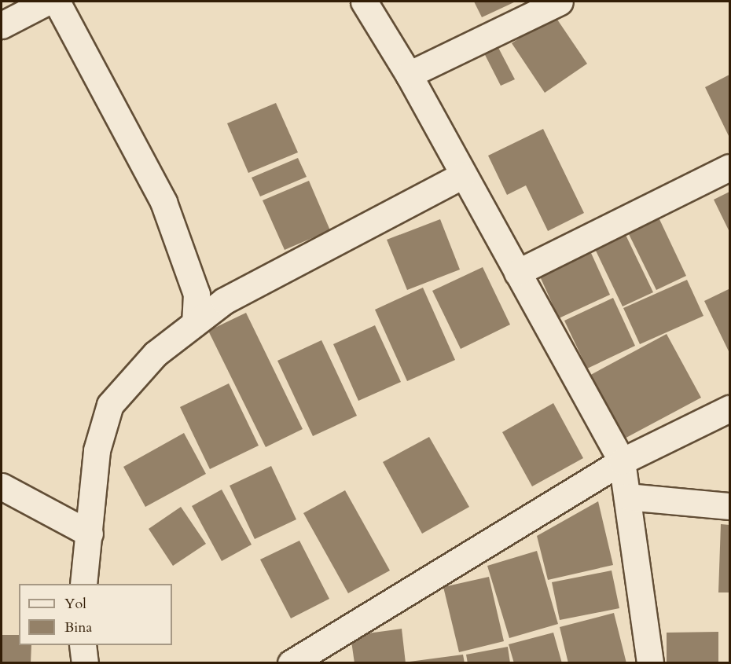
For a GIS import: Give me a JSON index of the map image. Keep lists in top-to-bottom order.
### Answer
{
  "legend": ["Yol", "Bina"]
}
